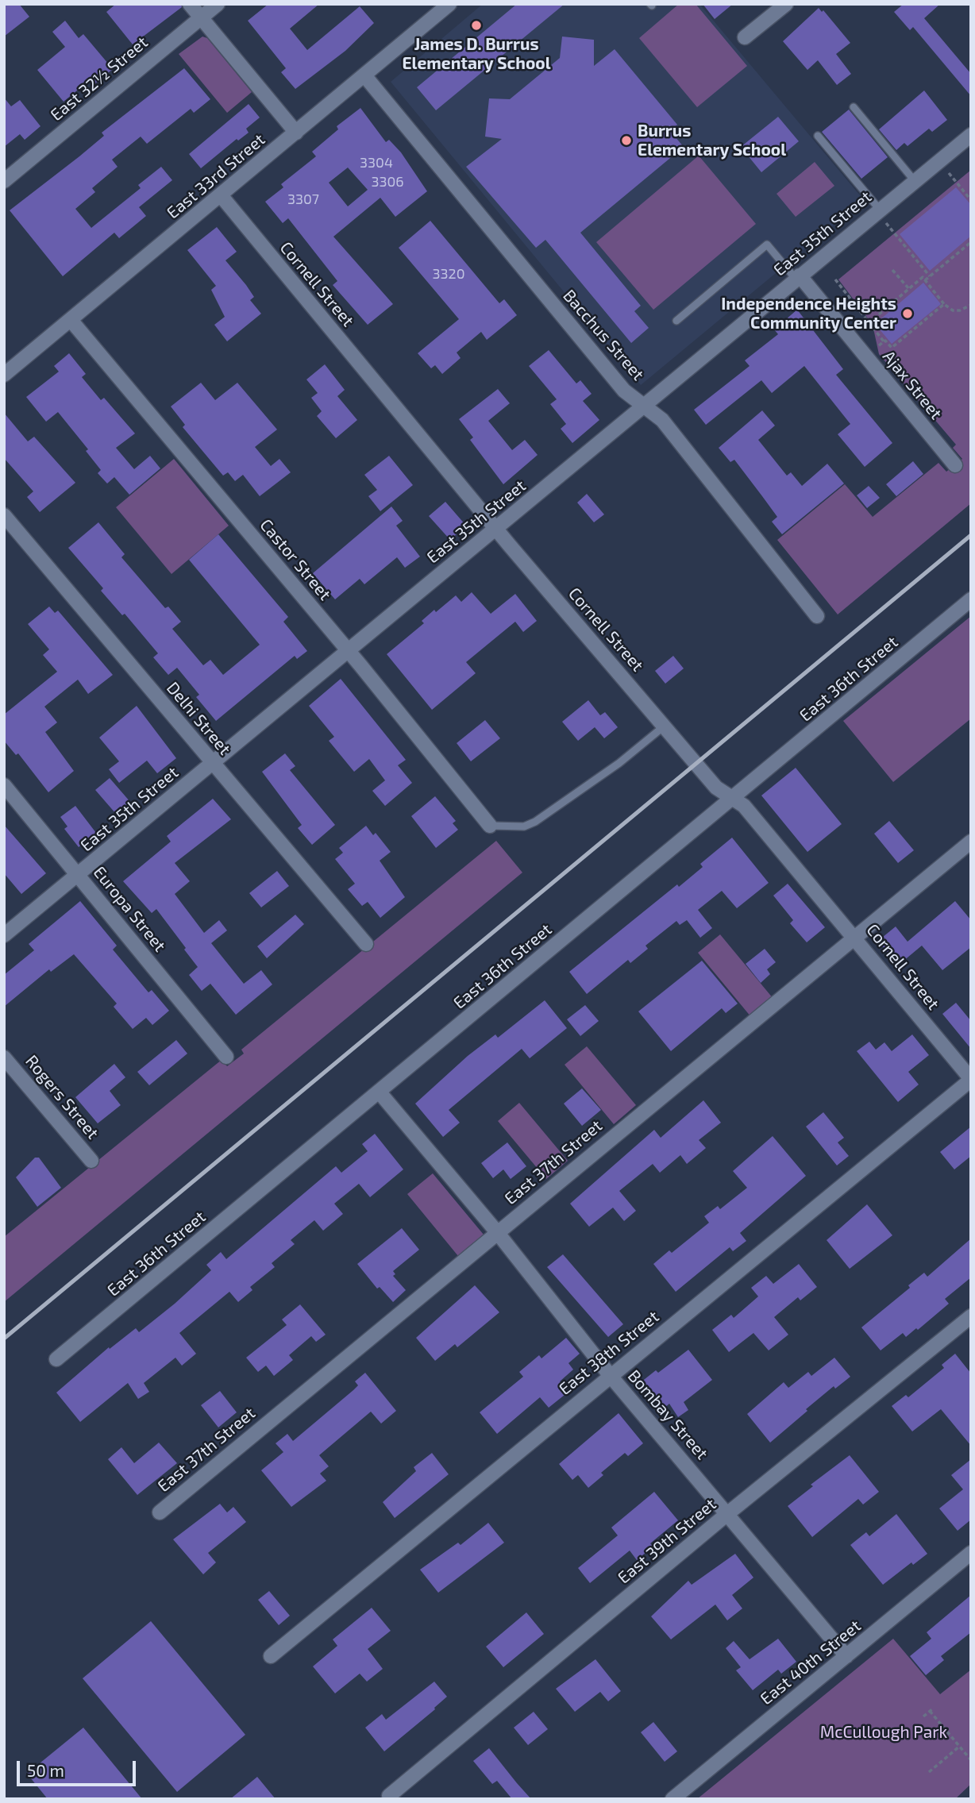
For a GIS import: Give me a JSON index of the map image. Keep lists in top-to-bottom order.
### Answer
{
  "streets": {
    "street": [
      "East 32½ Street",
      "East 33rd Street",
      "East 35th Street",
      "Cornell Street",
      "Bacchus Street",
      "Ajax Street",
      "Castor Street",
      "East 36th Street",
      "Delhi Street",
      "Europa Street",
      "Rogers Street",
      "East 37th Street",
      "East 38th Street",
      "Bombay Street",
      "East 39th Street",
      "East 40th Street"
    ]
  },
  "crossings": [
    ["East 33rd Street", "Cornell Street"],
    ["East 33rd Street", "Bacchus Street"],
    ["East 33rd Street", "Castor Street"],
    ["East 35th Street", "Cornell Street"],
    ["East 35th Street", "Bacchus Street"],
    ["East 35th Street", "Ajax Street"],
    ["East 35th Street", "Castor Street"],
    ["East 35th Street", "Delhi Street"],
    ["East 35th Street", "Europa Street"],
    ["Cornell Street", "East 36th Street"],
    ["Cornell Street", "East 37th Street"],
    ["Cornell Street", "East 38th Street"],
    ["East 36th Street", "Bombay Street"],
    ["East 37th Street", "Bombay Street"],
    ["East 38th Street", "Bombay Street"],
    ["Bombay Street", "East 39th Street"],
    ["Bombay Street", "East 40th Street"]
  ],
  "parks": ["McCullough Park"],
  "places": ["James D. Burrus Elementary School", "Burrus Elementary School", "Independence Heights Community Center"],
  "house_numbers": [
    "3304",
    "3306",
    "3307",
    "3320"
  ],
  "scale_bar": "50 m"
}
